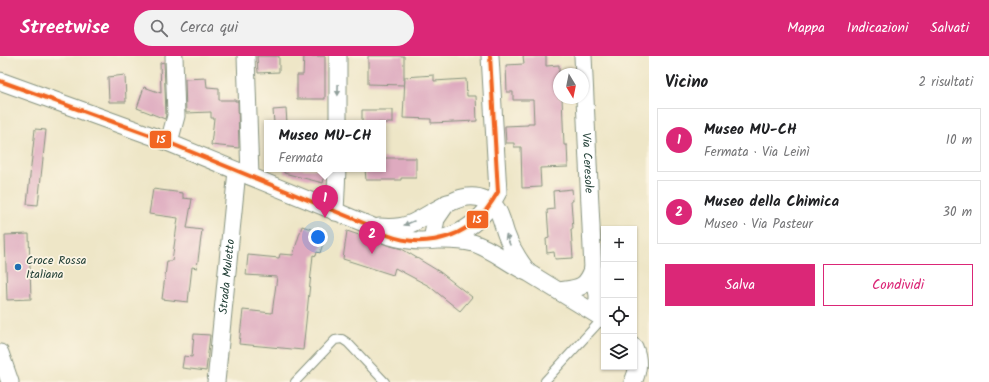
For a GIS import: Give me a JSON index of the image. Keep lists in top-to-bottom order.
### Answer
{
  "streets": {
    "street": ["Via Ceresole", "Strada Muletto"]
  },
  "places": ["Croce Rossa Italiana"],
  "lines": ["transit line 1S"],
  "north": "bottom",
  "page": {
    "header": "Streetwise",
    "search": "Cerca qui",
    "nav": ["Mappa", "Indicazioni", "Salvati"],
    "heading": ["Vicino", "2 risultati"],
    "list": [
      {
        "mark": "1",
        "name": "Museo MU-CH",
        "note": "Fermata · Via Leinì",
        "value": "10 m"
      },
      {
        "mark": "2",
        "name": "Museo della Chimica",
        "note": "Museo · Via Pasteur",
        "value": "30 m"
      }
    ],
    "popup": ["Museo MU-CH", "Fermata"],
    "pins": ["1", "2"],
    "map_buttons": ["+", "−"],
    "buttons": ["Salva", "Condividi"]
  }
}
